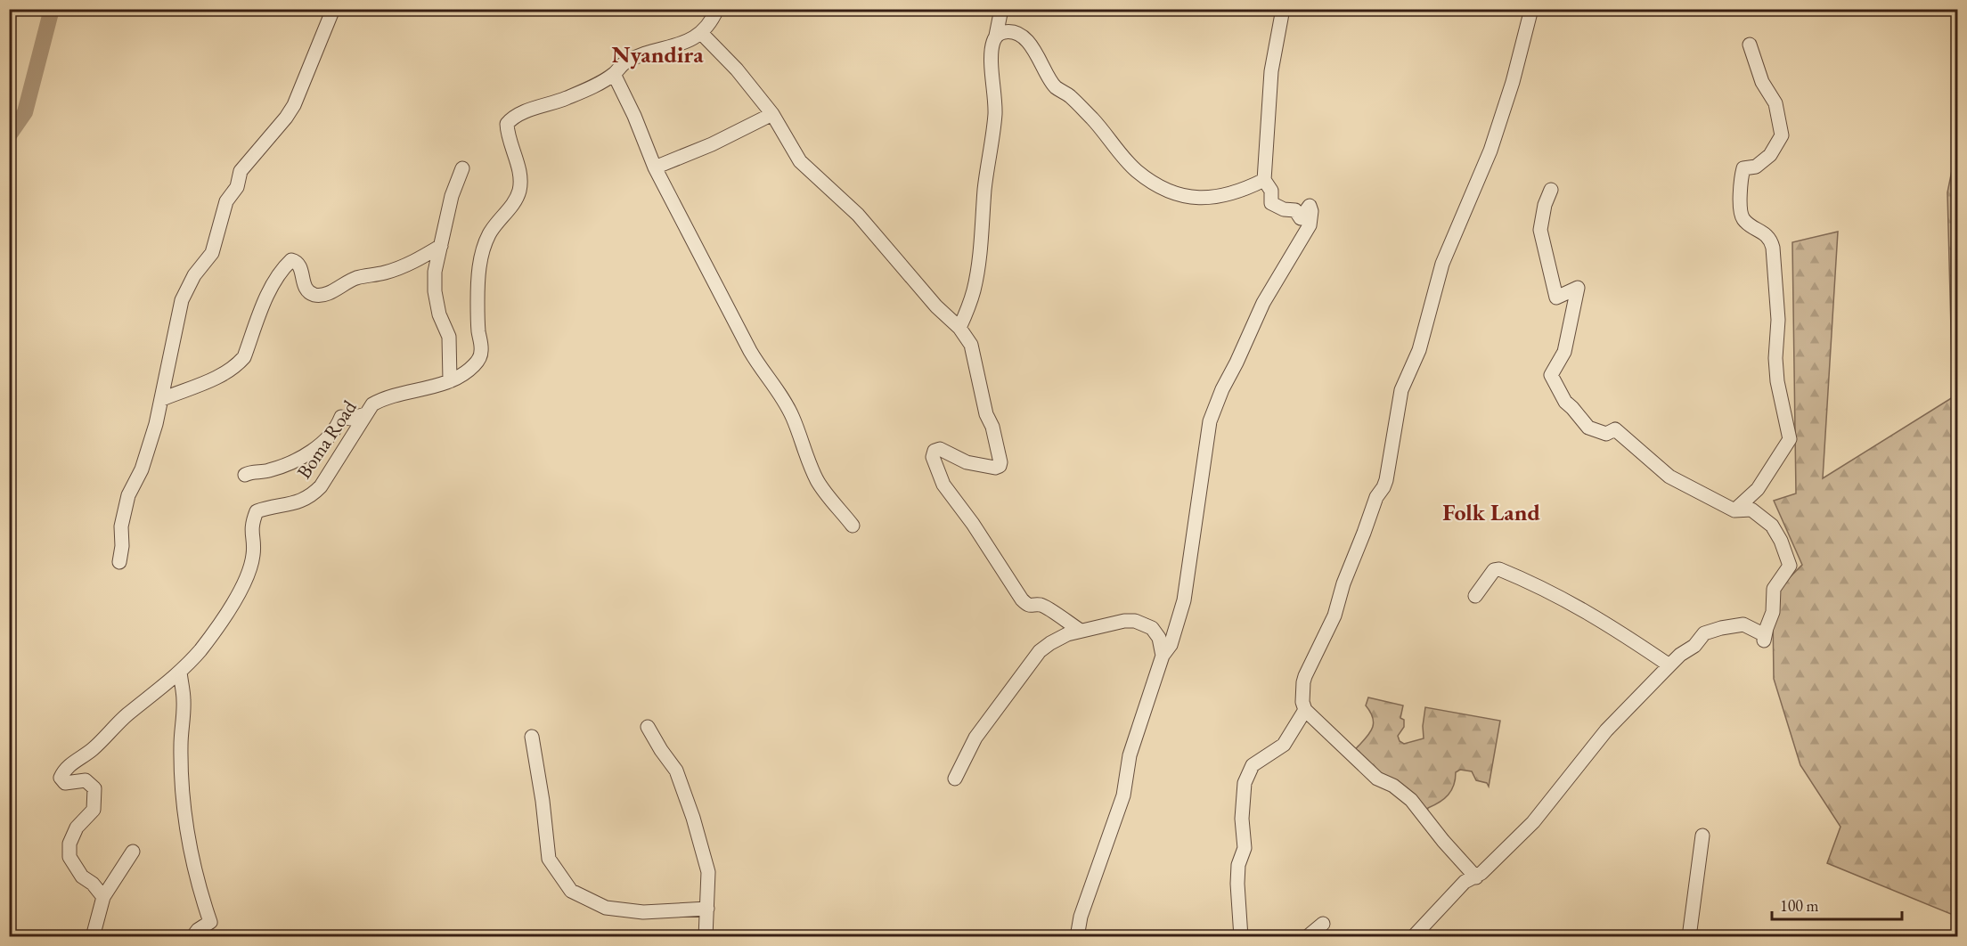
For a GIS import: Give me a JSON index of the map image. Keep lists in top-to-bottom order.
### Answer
{
  "streets": {
    "street": ["Boma Road"]
  },
  "districts": ["Nyandira", "Folk Land"],
  "scale_bar": "100 m"
}
